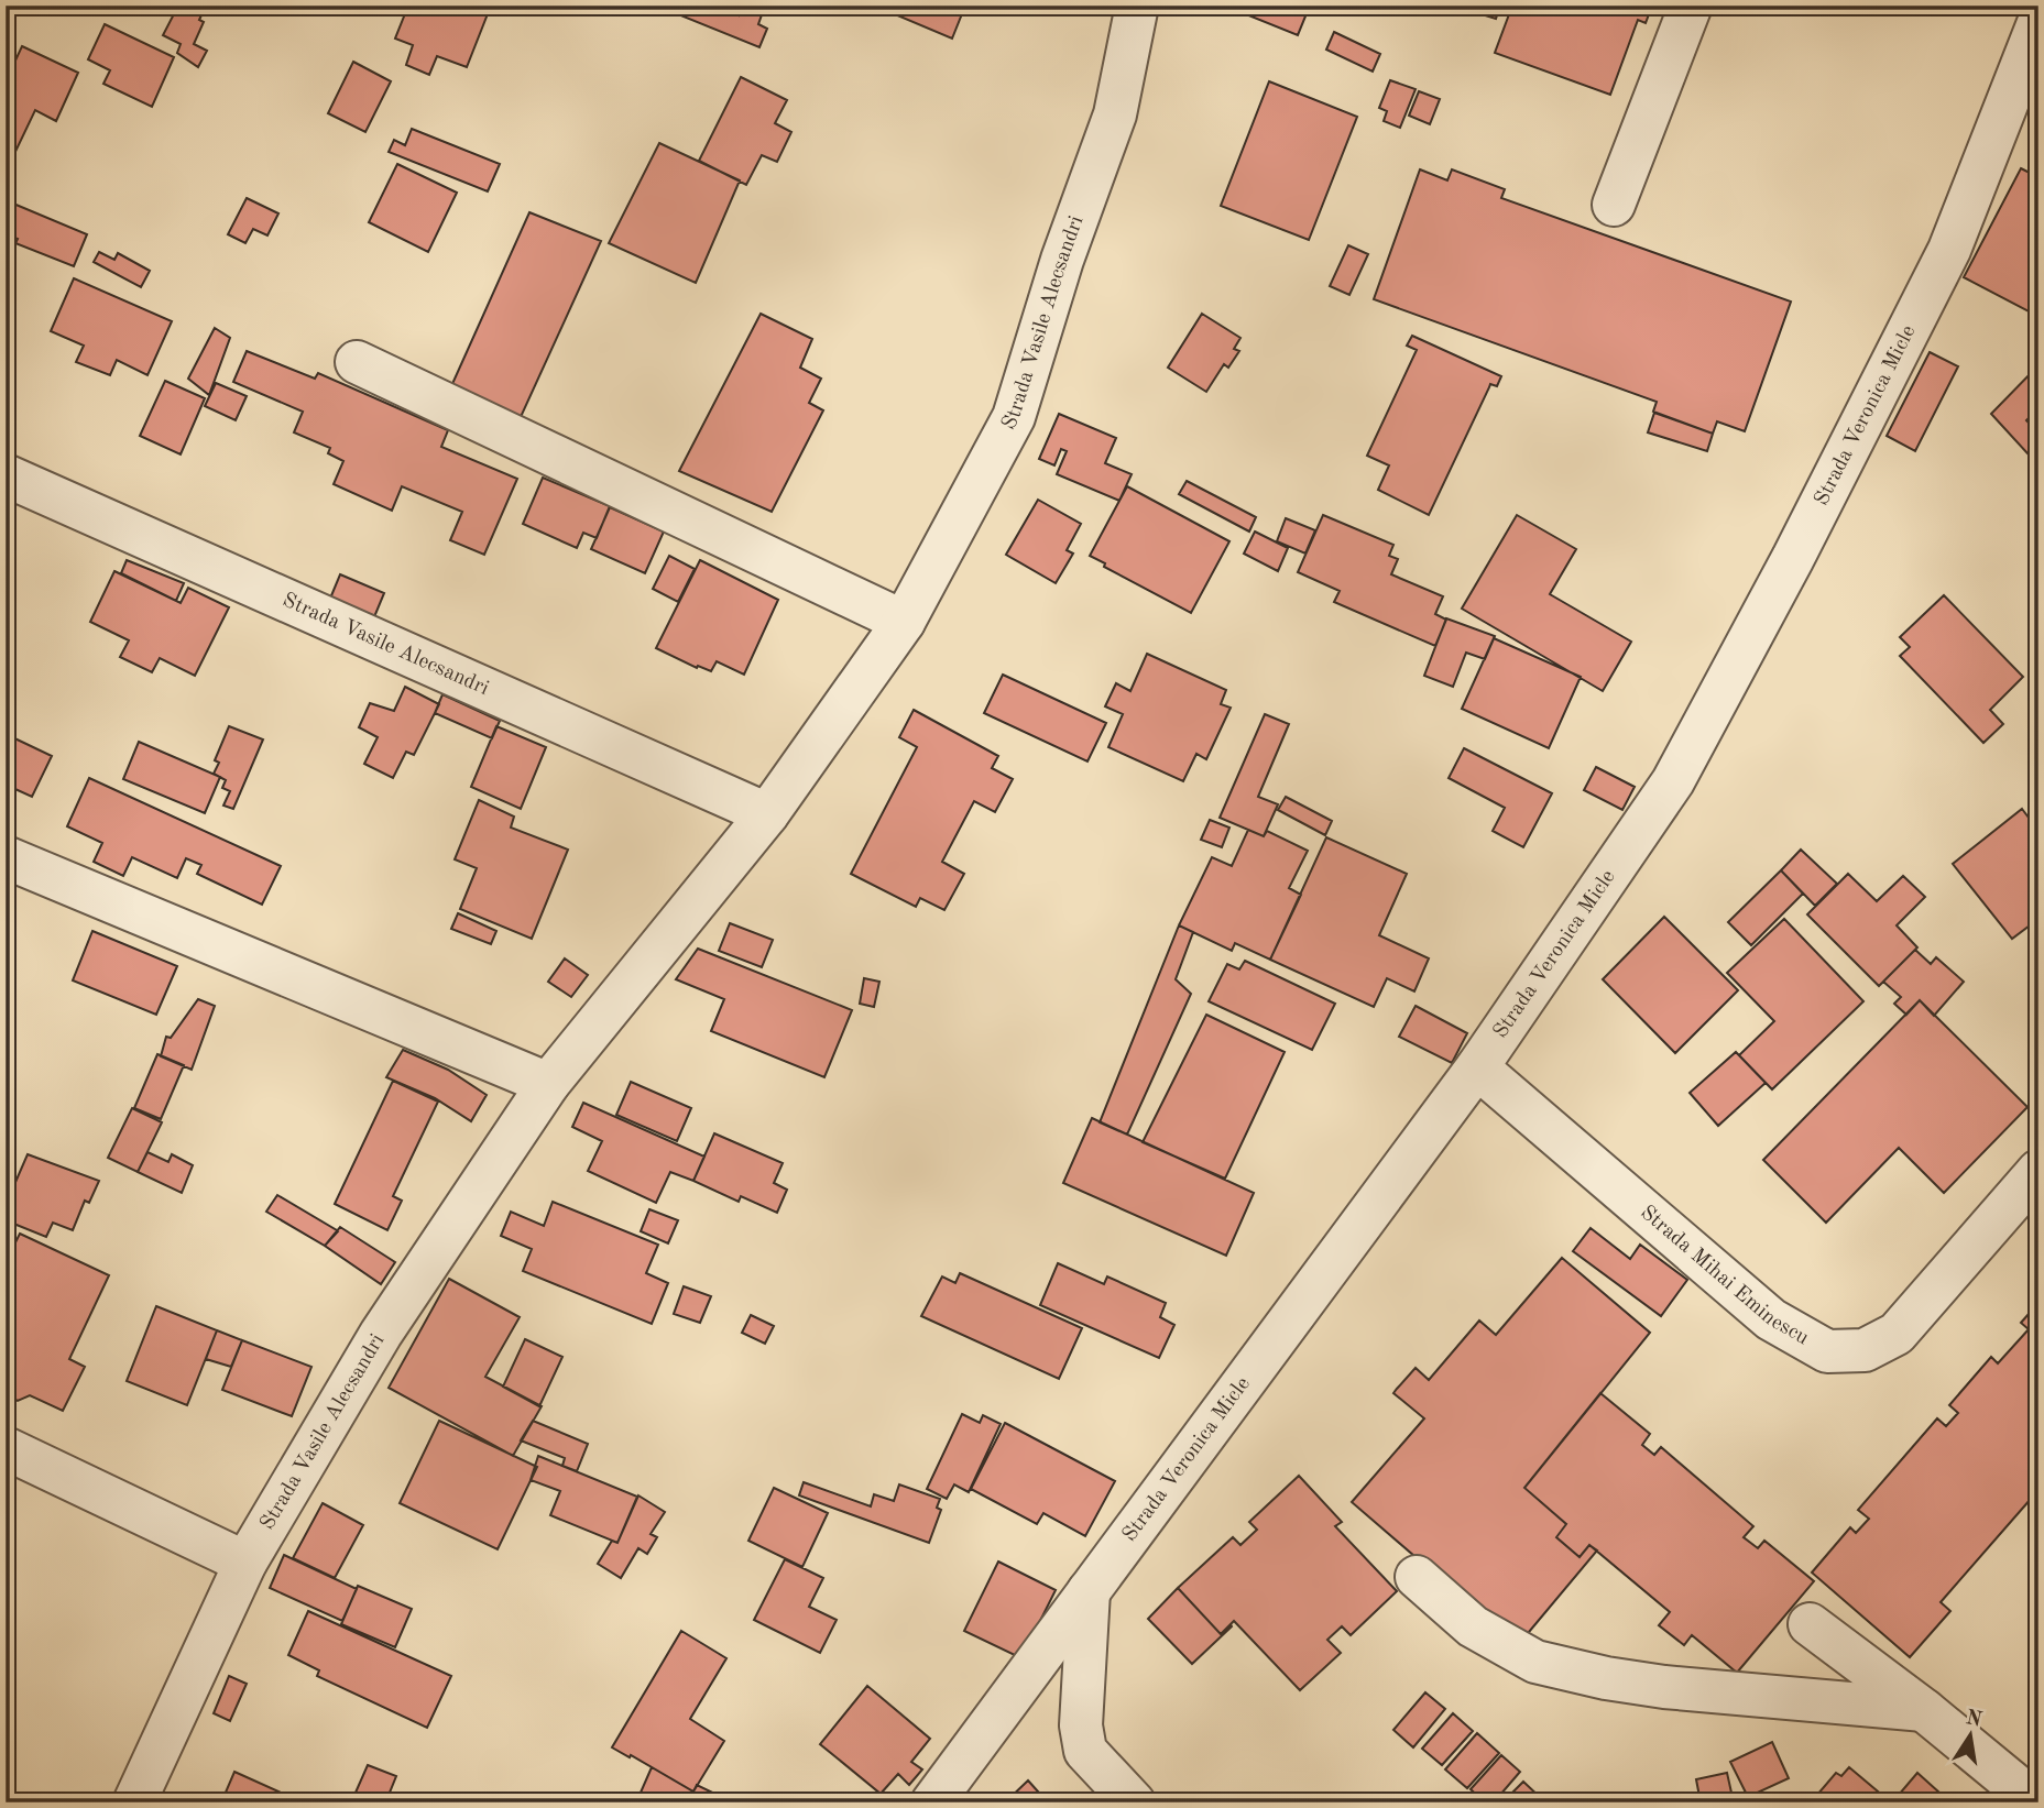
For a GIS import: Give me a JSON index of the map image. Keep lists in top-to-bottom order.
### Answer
{
  "streets": {
    "street": ["Strada Vasile Alecsandri", "Strada Veronica Micle", "Strada Mihai Eminescu"]
  },
  "crossings": [
    ["Strada Veronica Micle", "Strada Mihai Eminescu"]
  ],
  "north": "top"
}
